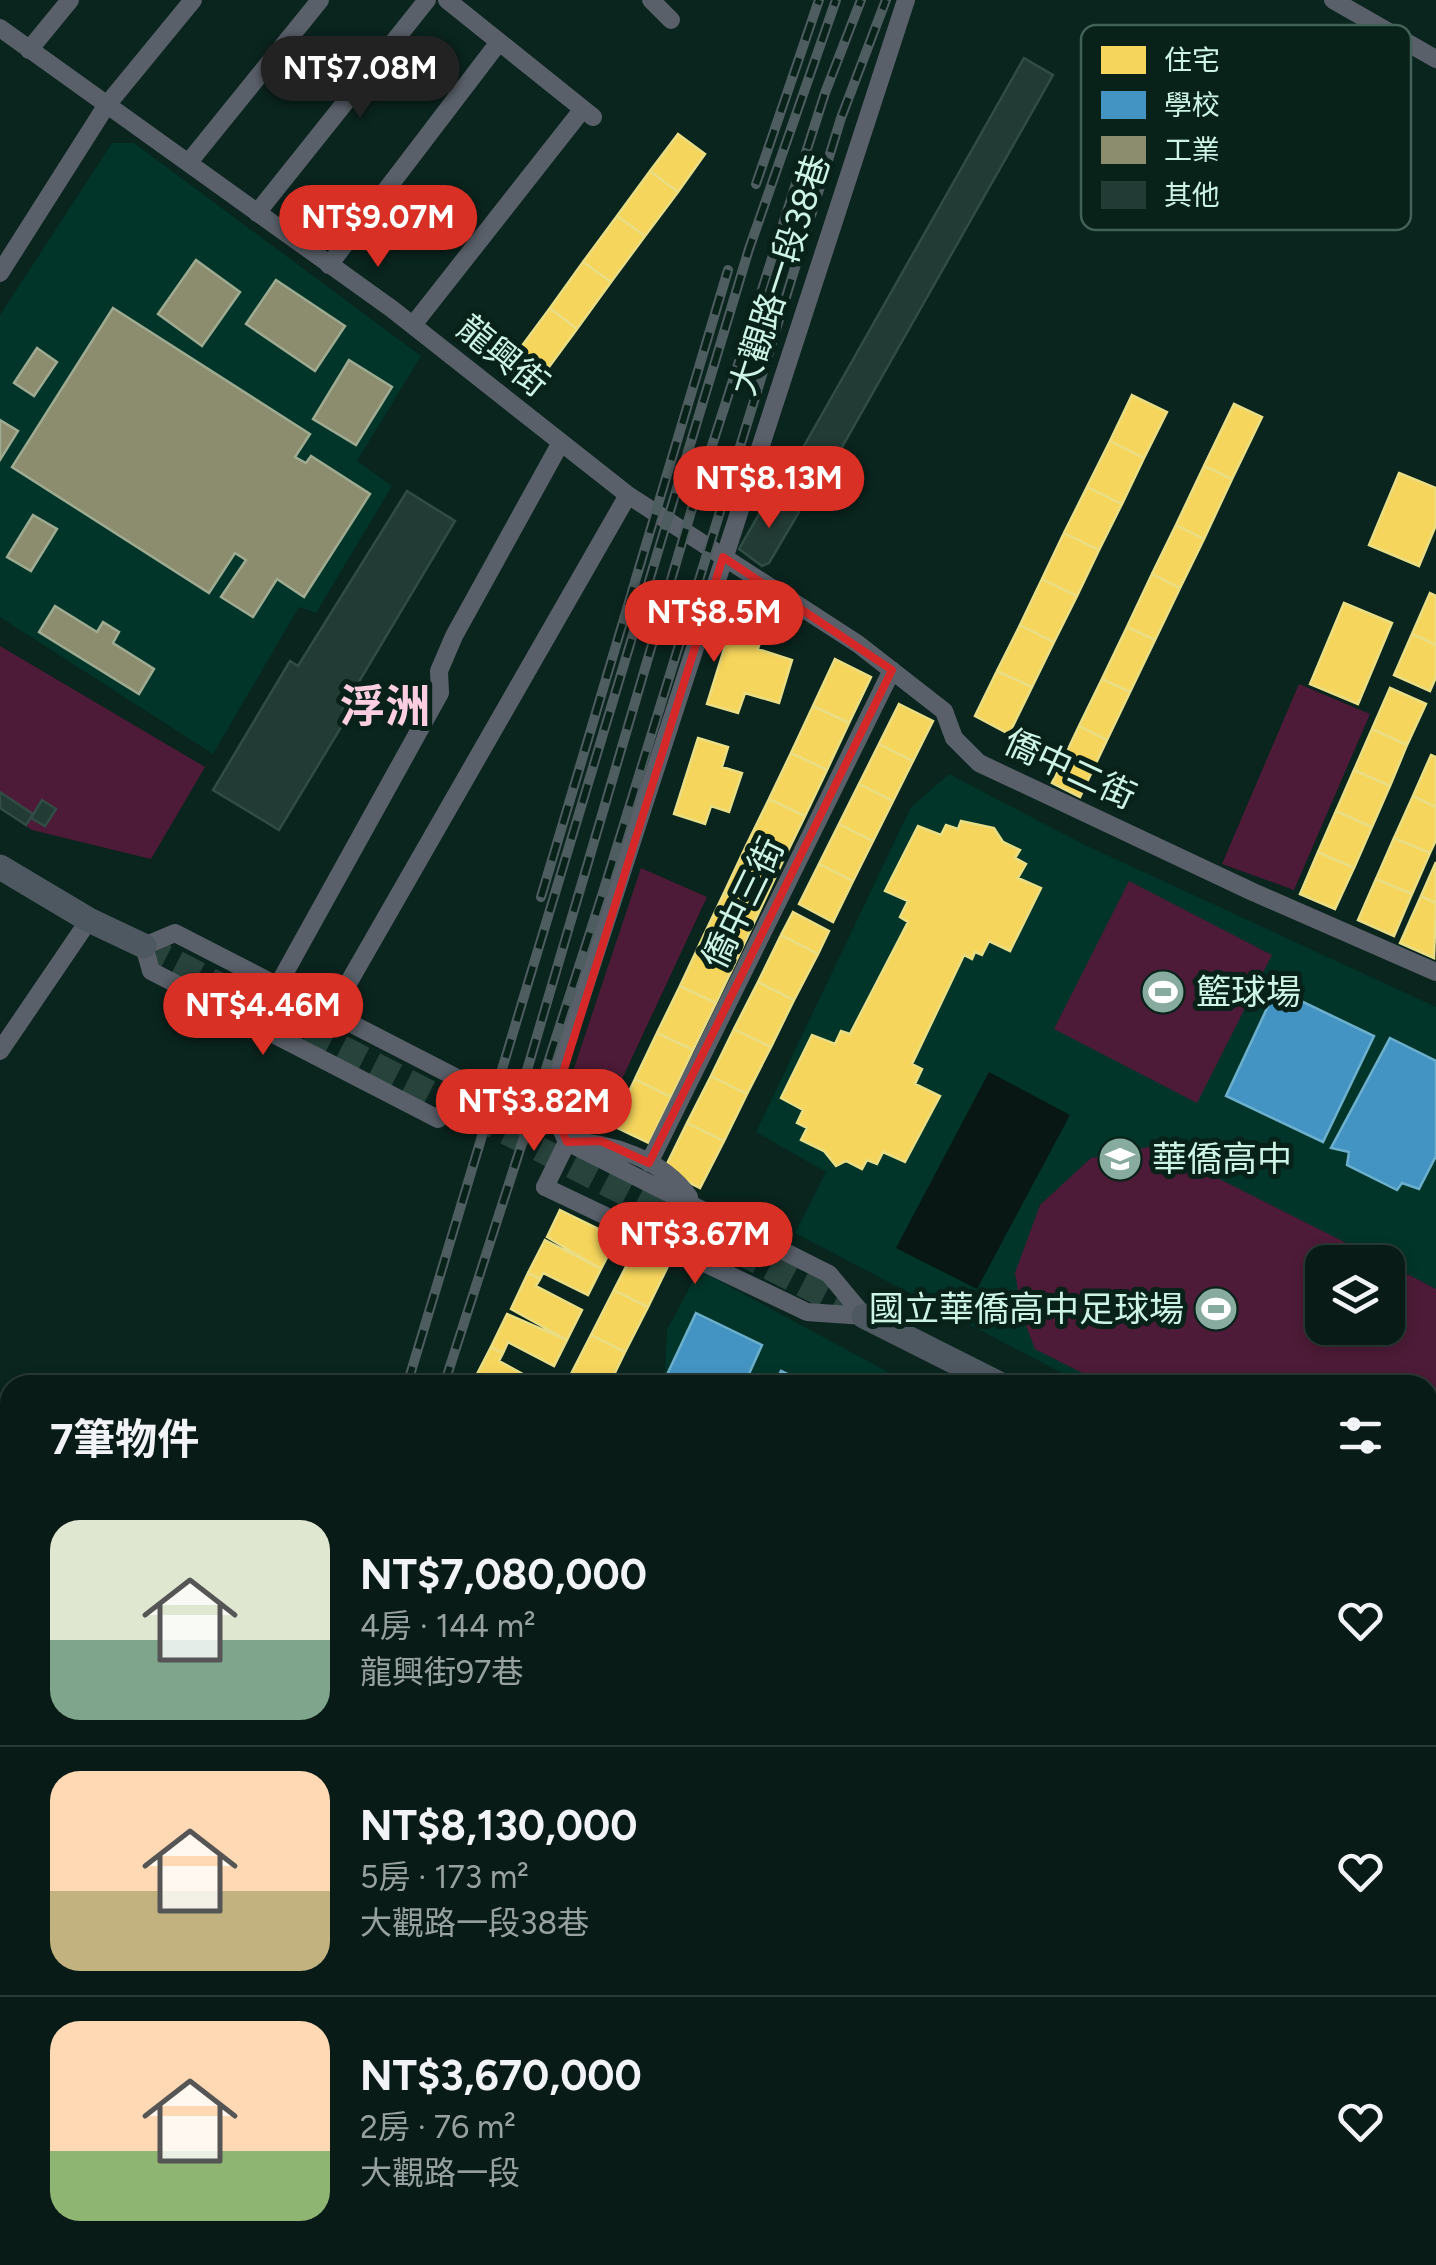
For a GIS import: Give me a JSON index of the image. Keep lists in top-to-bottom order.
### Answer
{
  "streets": {
    "street": [
      "大觀路一段38巷",
      "龍興街",
      "僑中二街",
      "僑中三街"
    ]
  },
  "crossings": [
    ["大觀路一段38巷", "龍興街"],
    ["大觀路一段38巷", "僑中二街"],
    ["龍興街", "僑中二街"],
    ["僑中二街", "僑中三街"]
  ],
  "districts": ["浮洲"],
  "places": {
    "sports": ["籃球場", "國立華僑高中足球場"],
    "school or university": ["華僑高中"]
  },
  "legend": [
    "住宅",
    "學校",
    "工業",
    "其他"
  ],
  "page": {
    "price": [
      "NT$7.08M",
      "NT$9.07M",
      "NT$8.13M",
      "NT$8.5M",
      "NT$4.46M",
      "NT$3.82M",
      "NT$3.67M"
    ],
    "heading": "7筆物件",
    "list": [
      {
        "name": "NT$7,080,000",
        "note": "4房 · 144 m² · 龍興街97巷"
      },
      {
        "name": "NT$8,130,000",
        "note": "5房 · 173 m² · 大觀路一段38巷"
      },
      {
        "name": "NT$3,670,000",
        "note": "2房 · 76 m² · 大觀路一段"
      }
    ]
  }
}
